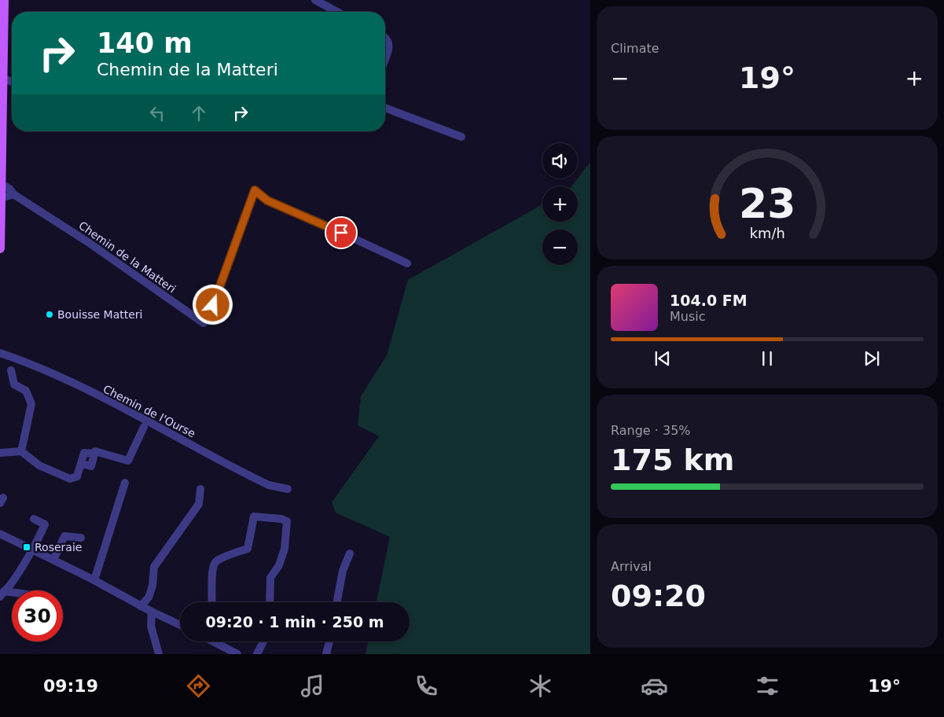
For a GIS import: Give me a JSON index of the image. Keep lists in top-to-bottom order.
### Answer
{
  "streets": {
    "street": ["Chemin de la Matteri", "Chemin de l'Ourse"]
  },
  "places": {
    "other": ["Bouisse Matteri"],
    "transit": ["Roseraie"]
  },
  "page": {
    "tile": [
      "Climate",
      ["Range · 35%", "175 km"],
      ["Arrival", "09:20"]
    ],
    "turn": ["140 m", "Chemin de la Matteri"],
    "heat": ["−", "19°", "+"],
    "map_buttons": ["+", "−"],
    "song": ["104.0 FM", "Music"],
    "limit": "30",
    "trip": "09:20 · 1 min · 250 m",
    "tabs": ["09:19", "19°"],
    "gauge": ["23", "km/h"]
  }
}
